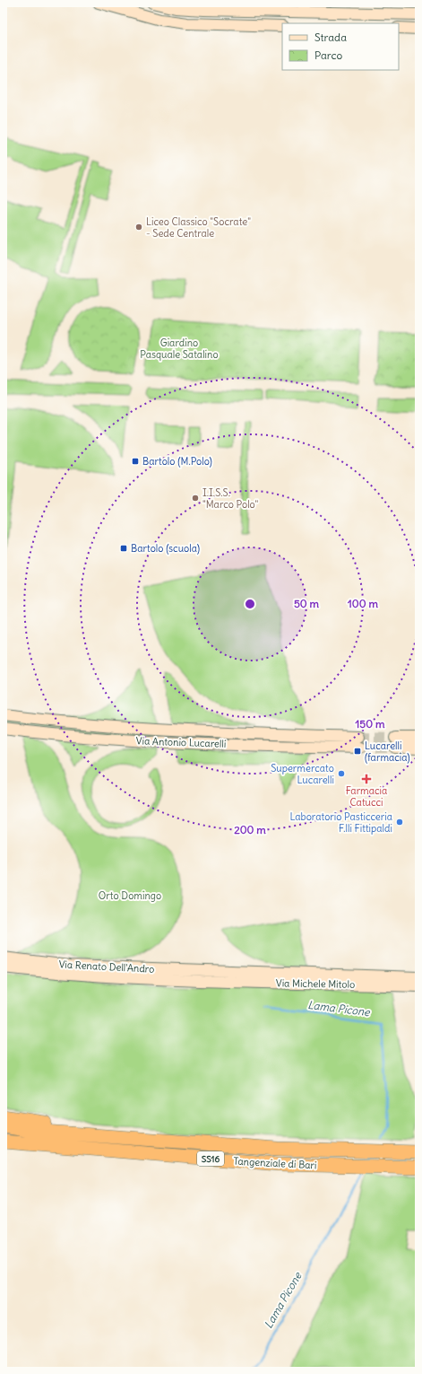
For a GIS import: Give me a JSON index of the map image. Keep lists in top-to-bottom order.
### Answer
{
  "streets": {
    "highway": ["SS16", "Tangenziale di Bari"],
    "street": ["Via Antonio Lucarelli", "Via Renato Dell'Andro", "Via Michele Mitolo"]
  },
  "crossings": [
    ["Via Renato Dell'Andro", "Via Michele Mitolo"]
  ],
  "water": ["Lama Picone"],
  "parks": ["Giardino Pasquale Satalino", "Orto Domingo"],
  "places": {
    "other": [
      "Liceo Classico \"Socrate\" - Sede Centrale",
      "I.I.S.S. \"Marco Polo\"",
      "Supermercato Lucarelli",
      "Laboratorio Pasticceria F.lli Fittipaldi"
    ],
    "transit": ["Bartolo (M.Polo)", "Bartolo (scuola)", "Lucarelli (farmacia)"],
    "health": ["Farmacia Catucci"]
  },
  "legend": ["Strada", "Parco"],
  "rings": [
    "50 m",
    "100 m",
    "150 m",
    "200 m"
  ]
}
